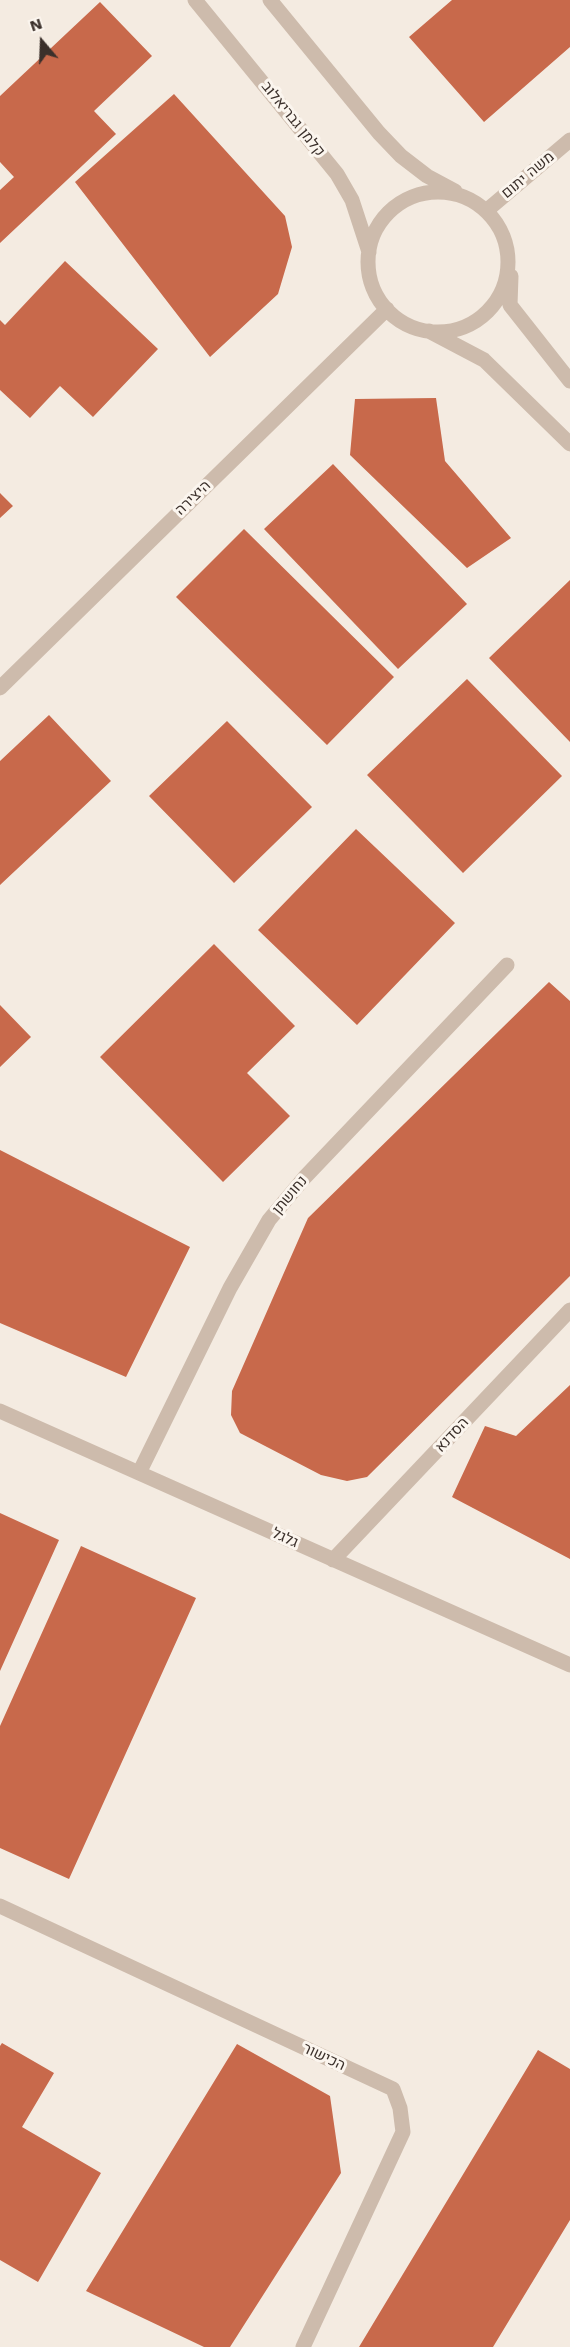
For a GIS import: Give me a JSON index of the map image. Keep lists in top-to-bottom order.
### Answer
{
  "streets": {
    "street": [
      "קלמן גבריאלוב",
      "משה יתום",
      "היצירה",
      "נחושתן",
      "הסדנא",
      "גלגל",
      "הכישור"
    ]
  },
  "crossings": [
    ["קלמן גבריאלוב", "משה יתום"],
    ["קלמן גבריאלוב", "היצירה"],
    ["משה יתום", "היצירה"],
    ["נחושתן", "גלגל"],
    ["הסדנא", "גלגל"]
  ],
  "north": "top"
}
